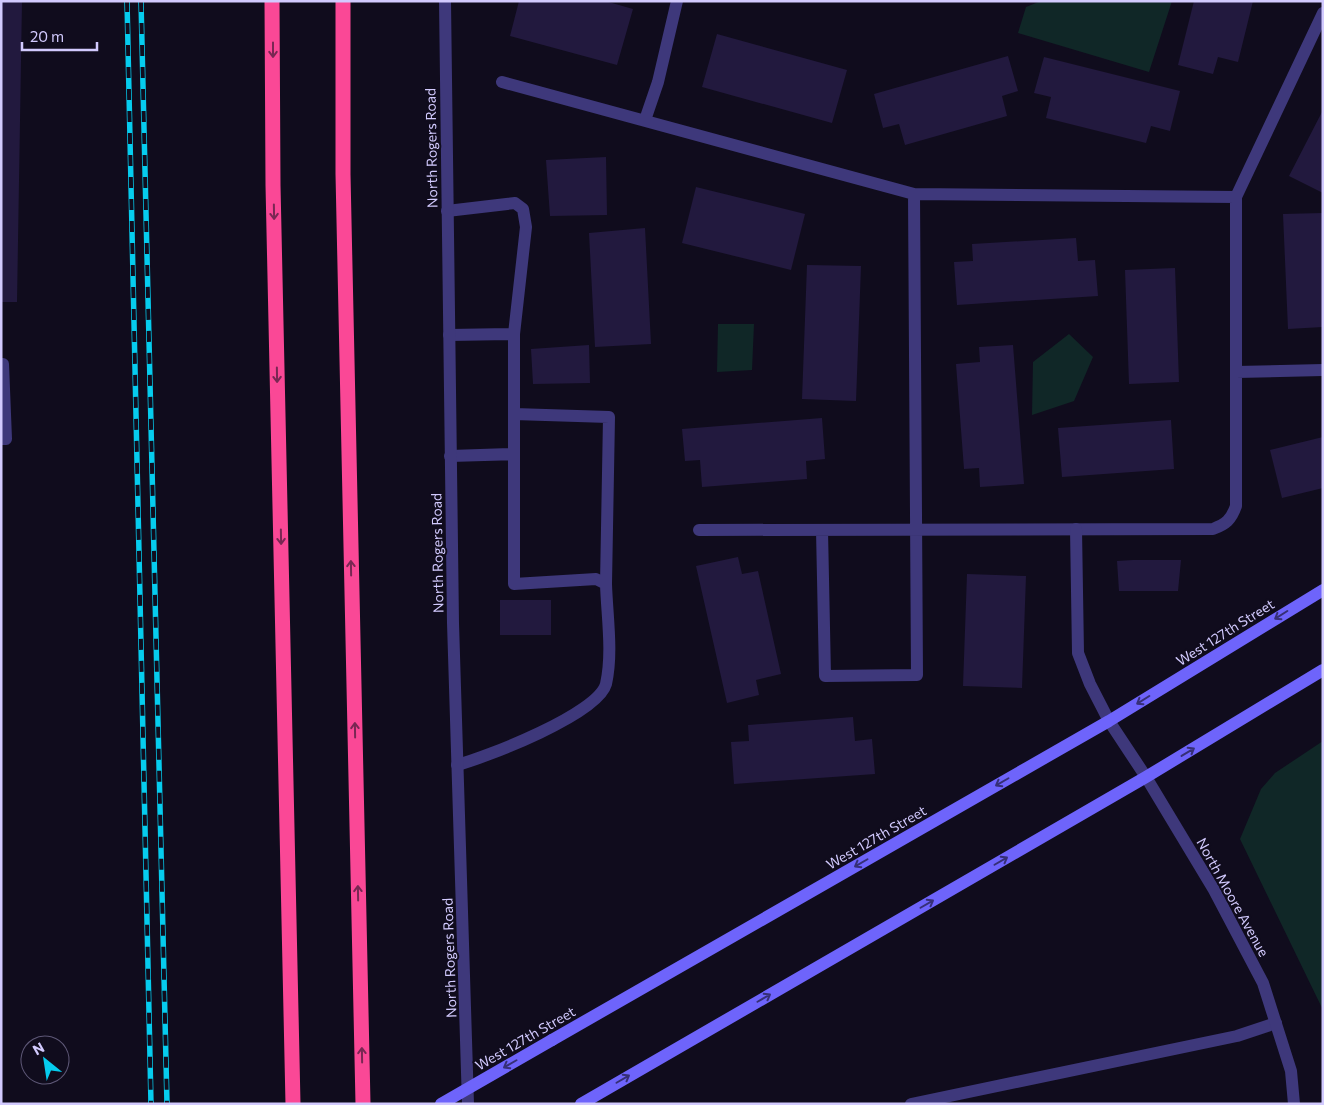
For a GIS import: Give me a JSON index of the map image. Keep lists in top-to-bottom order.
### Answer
{
  "streets": {
    "main road": ["West 127th Street"],
    "street": ["North Rogers Road", "North Moore Avenue"]
  },
  "crossings": [
    ["West 127th Street", "North Moore Avenue"]
  ],
  "scale_bar": "20 m",
  "north": "top left"
}
